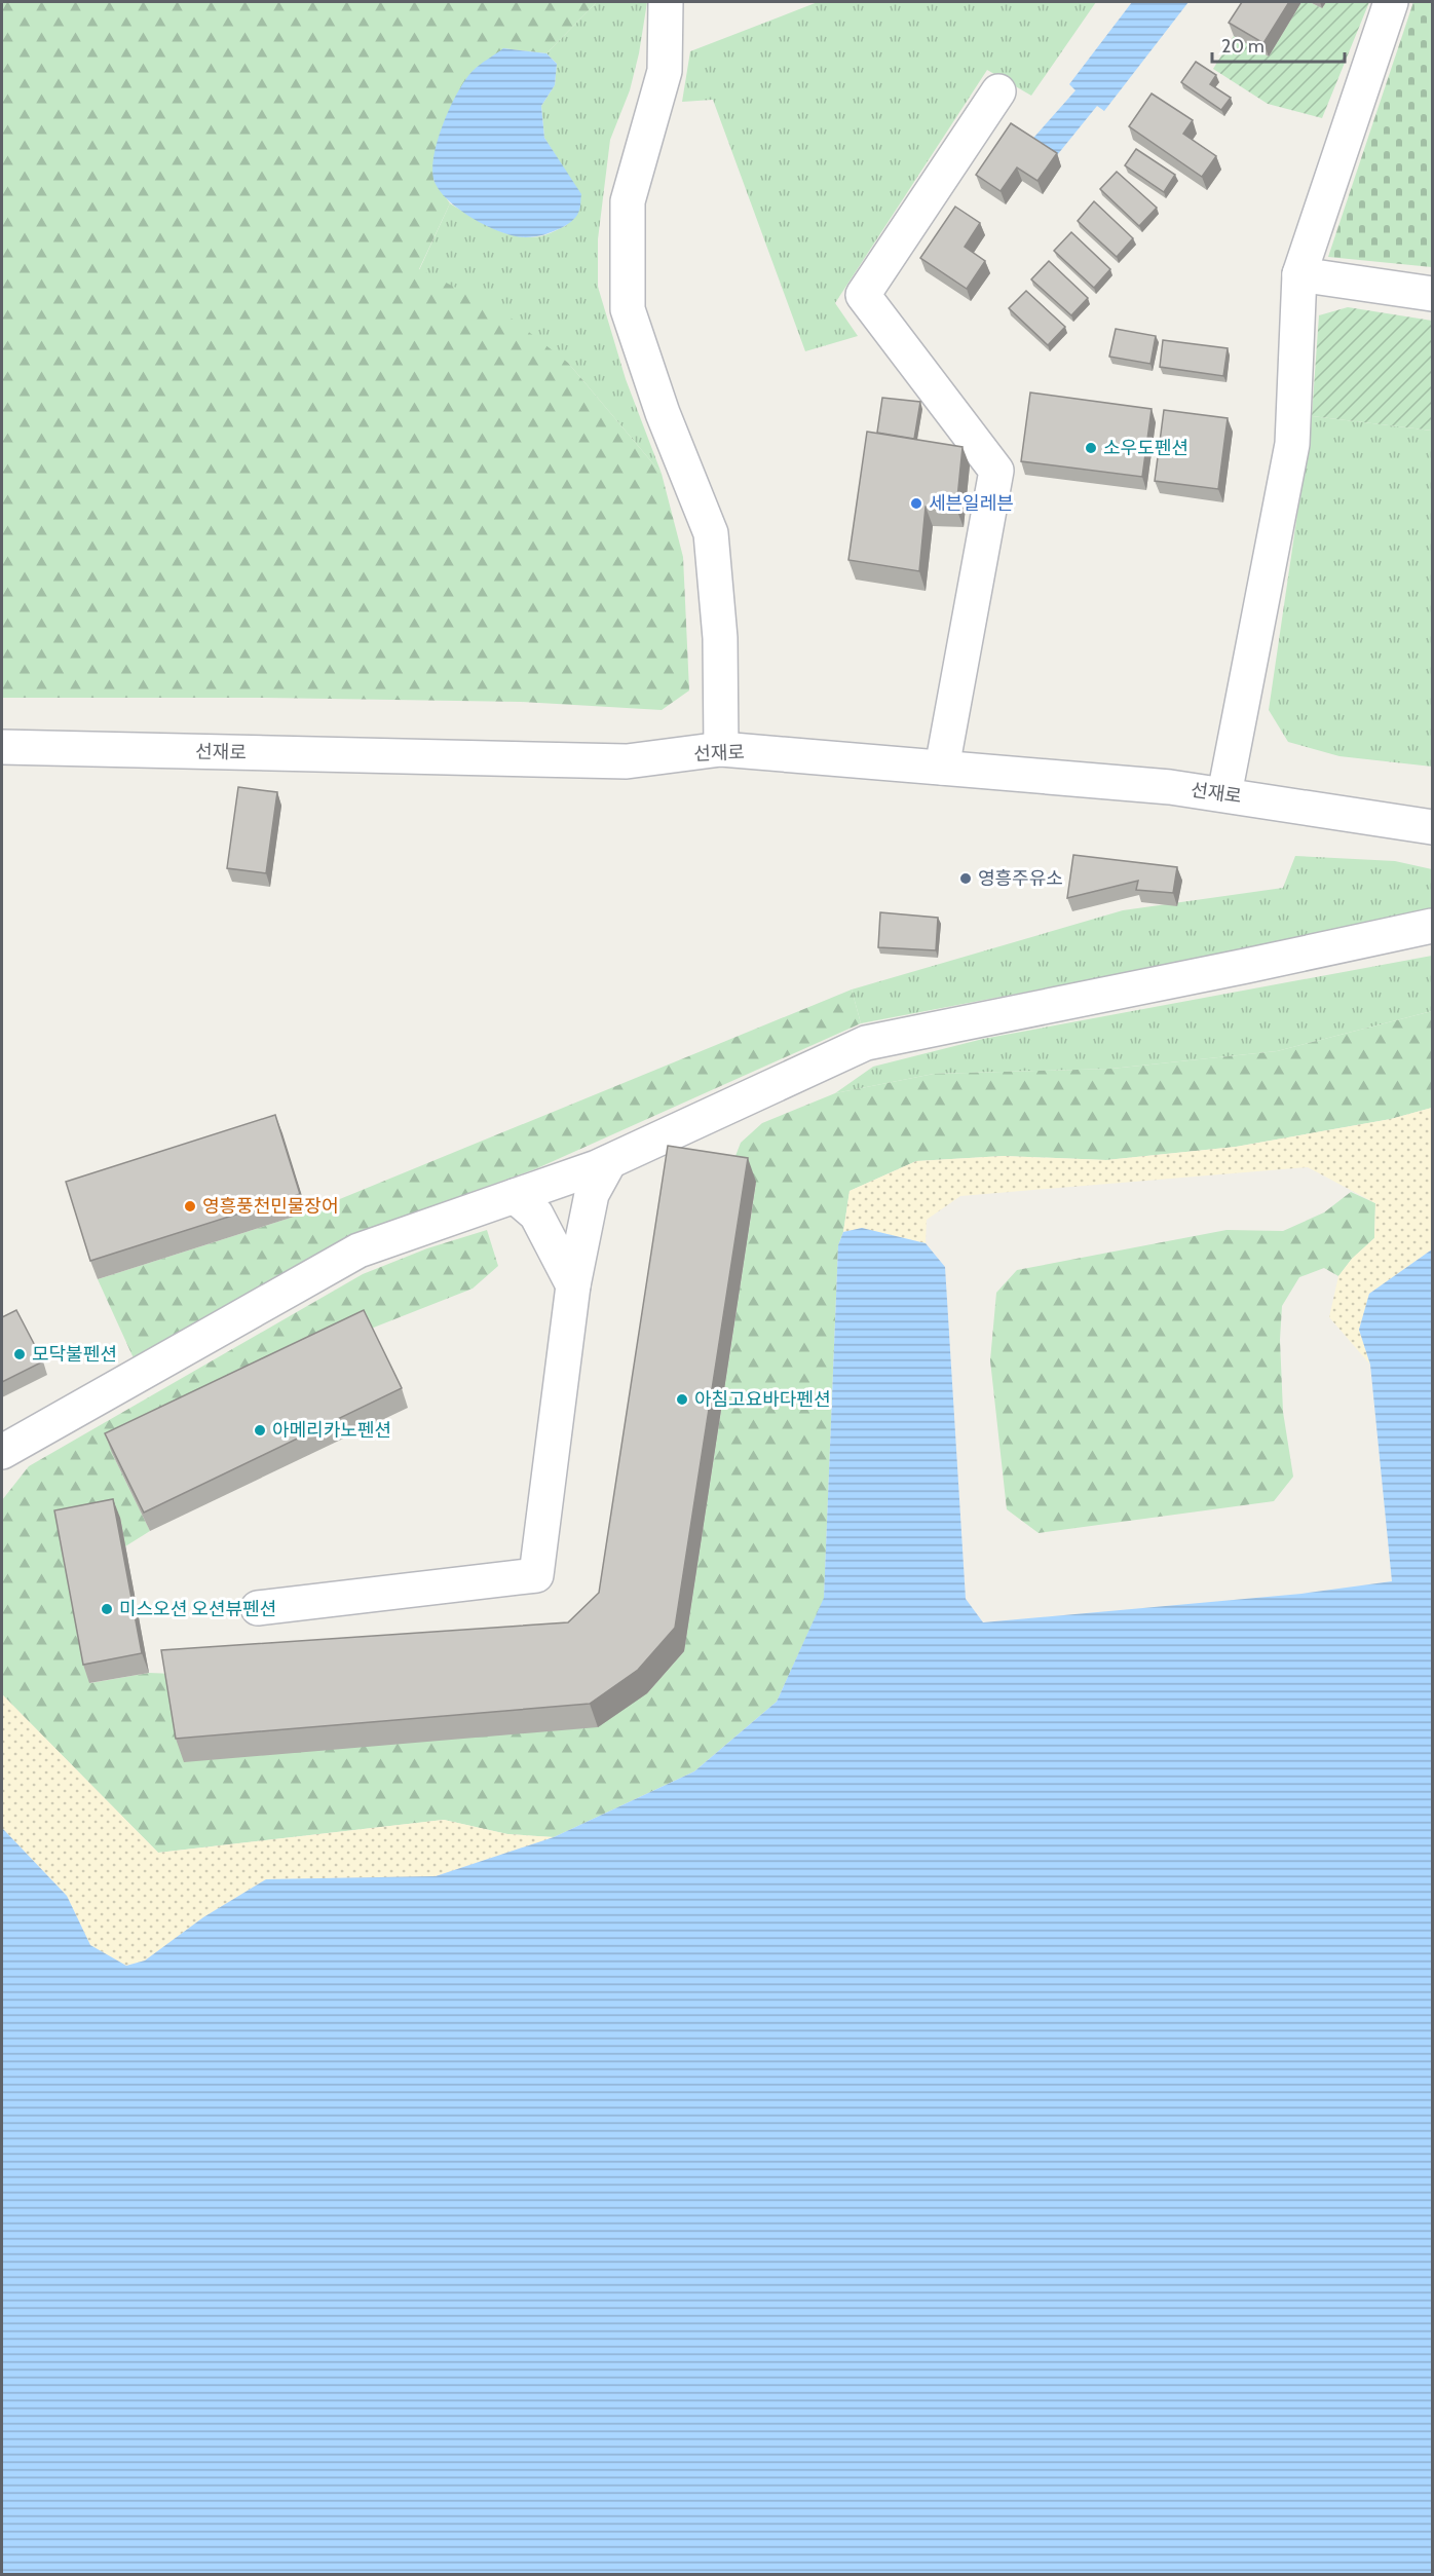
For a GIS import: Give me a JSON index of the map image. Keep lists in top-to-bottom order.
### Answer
{
  "streets": {
    "street": ["선재로"]
  },
  "places": [
    "소우도펜션",
    "세븐일레븐",
    "영흥주유소",
    "영흥풍천민물장어",
    "모닥불펜션",
    "아침고요바다펜션",
    "아메리카노펜션",
    "미스오션 오션뷰펜션"
  ],
  "scale_bar": "20 m"
}
